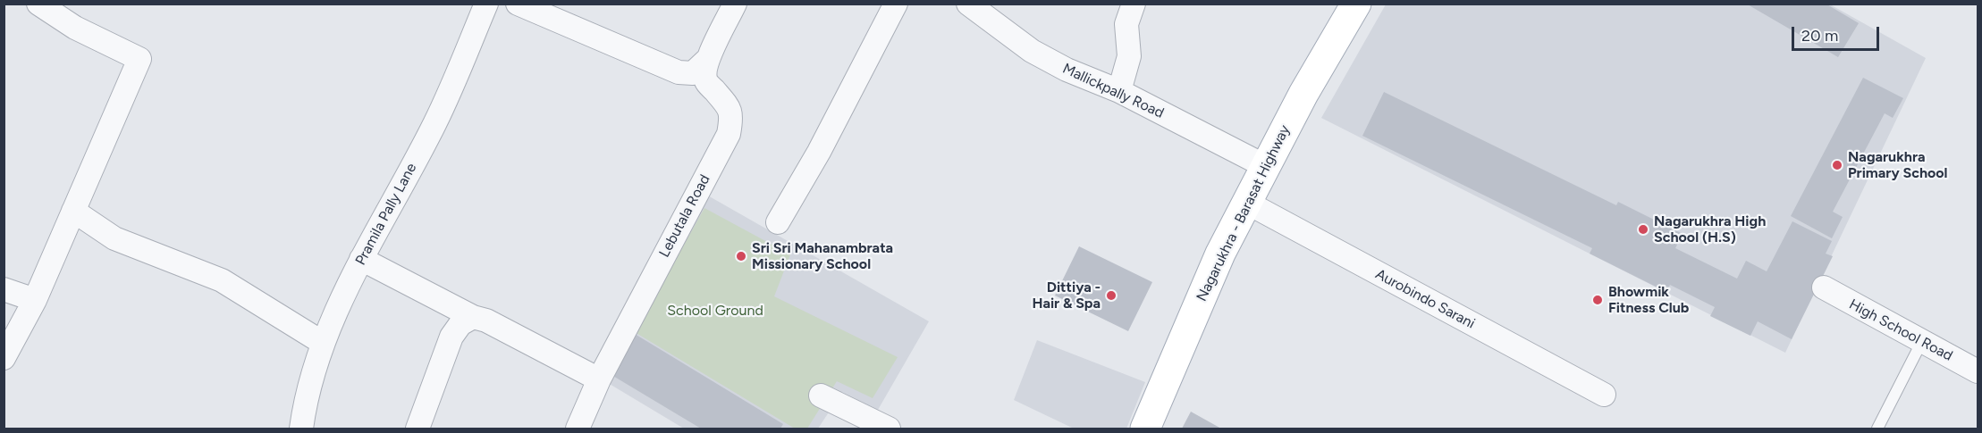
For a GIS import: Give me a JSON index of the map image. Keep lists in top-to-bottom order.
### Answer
{
  "streets": {
    "main road": ["Nagarukhra - Barasat Highway"],
    "street": [
      "Mallickpally Road",
      "Pramila Pally Lane",
      "Lebutala Road",
      "Aurobindo Sarani",
      "High School Road"
    ]
  },
  "crossings": [
    ["Mallickpally Road", "Nagarukhra - Barasat Highway"],
    ["Nagarukhra - Barasat Highway", "Aurobindo Sarani"]
  ],
  "parks": ["School Ground"],
  "places": [
    "Nagarukhra Primary School",
    "Nagarukhra High School (H.S)",
    "Sri Sri Mahanambrata Missionary School",
    "Dittiya - Hair & Spa",
    "Bhowmik Fitness Club"
  ],
  "scale_bar": "20 m"
}
